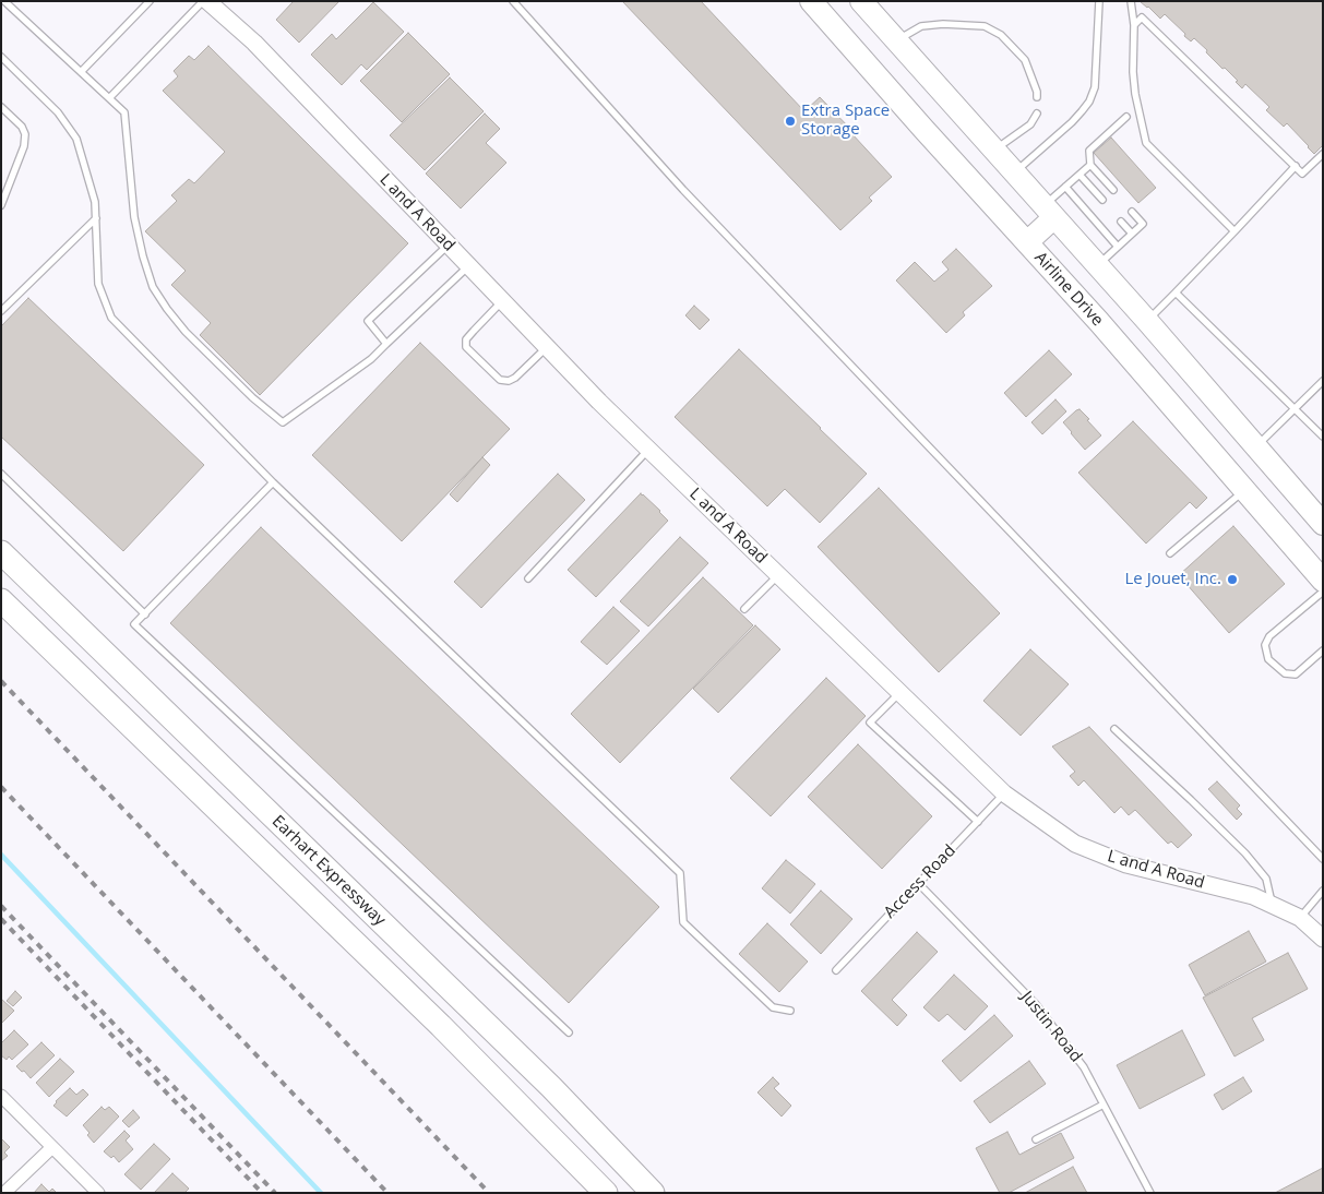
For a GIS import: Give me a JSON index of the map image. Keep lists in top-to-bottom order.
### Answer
{
  "streets": {
    "highway": ["Airline Drive", "Earhart Expressway"],
    "street": ["L and A Road"],
    "lane": ["Access Road", "Justin Road"]
  },
  "crossings": [
    ["L and A Road", "Access Road"],
    ["Access Road", "Justin Road"]
  ],
  "places": ["Extra Space Storage", "Le Jouet, Inc."]
}
